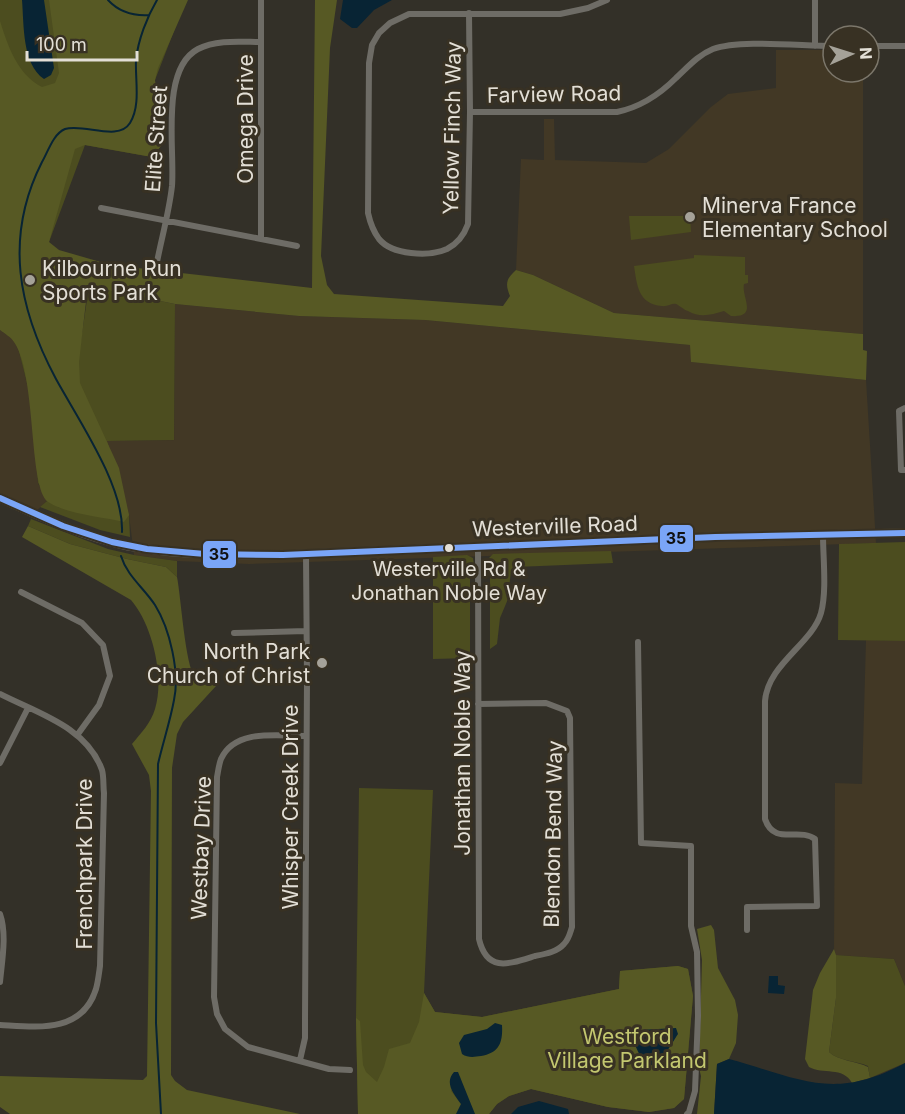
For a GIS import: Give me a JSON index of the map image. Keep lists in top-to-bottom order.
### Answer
{
  "streets": {
    "main road": ["Westerville Road"],
    "street": [
      "Farview Road",
      "Omega Drive",
      "Yellow Finch Way",
      "Elite Street",
      "Jonathan Noble Way",
      "Whisper Creek Drive",
      "Blendon Bend Way",
      "Westbay Drive",
      "Frenchpark Drive"
    ]
  },
  "crossings": [
    ["Farview Road", "Yellow Finch Way"],
    ["Omega Drive", "Elite Street"],
    ["Westerville Road", "Jonathan Noble Way"],
    ["Westerville Road", "Whisper Creek Drive"],
    ["Jonathan Noble Way", "Blendon Bend Way"],
    ["Whisper Creek Drive", "Westbay Drive"]
  ],
  "parks": ["Westford Village Parkland"],
  "places": [
    "Minerva France Elementary School",
    "Kilbourne Run Sports Park",
    "Westerville Rd & Jonathan Noble Way",
    "North Park Church of Christ"
  ],
  "lines": ["transit line 35"],
  "scale_bar": "100 m",
  "north": "right"
}
